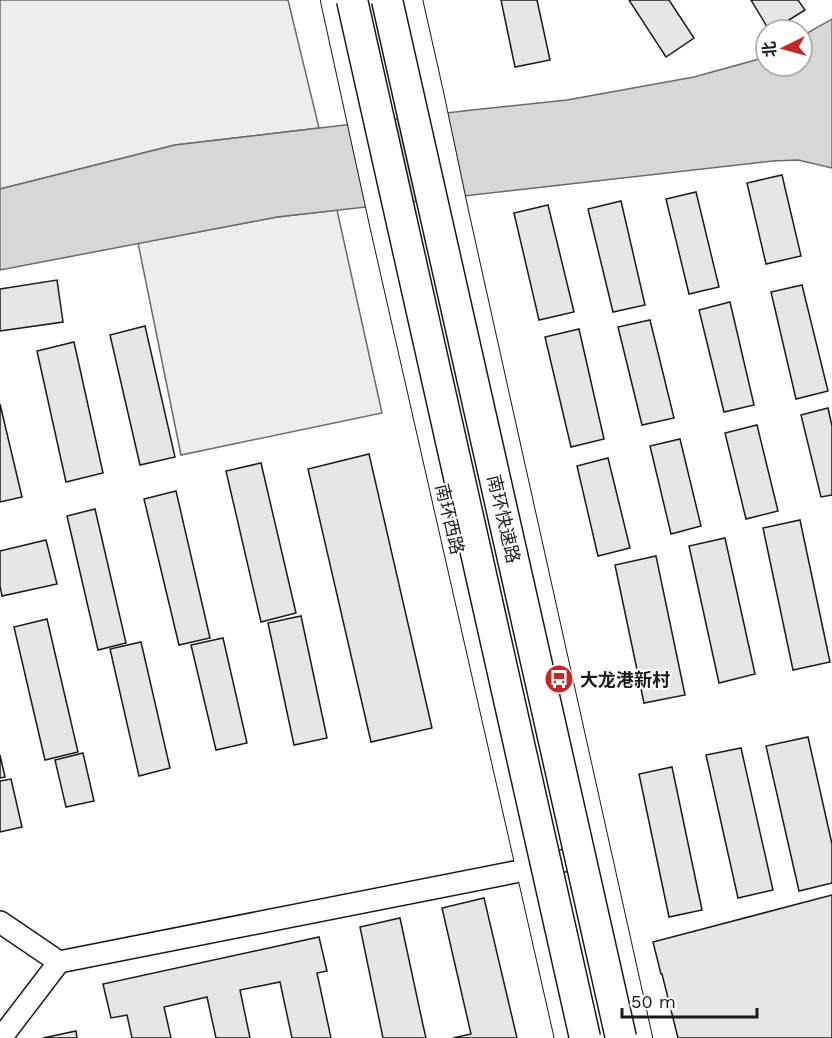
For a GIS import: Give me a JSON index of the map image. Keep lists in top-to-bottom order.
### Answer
{
  "streets": {
    "highway": ["南环快速路"],
    "main road": ["南环西路"]
  },
  "places": {
    "bus stop": ["大龙港新村"]
  },
  "scale_bar": "50 m",
  "north": "left"
}
